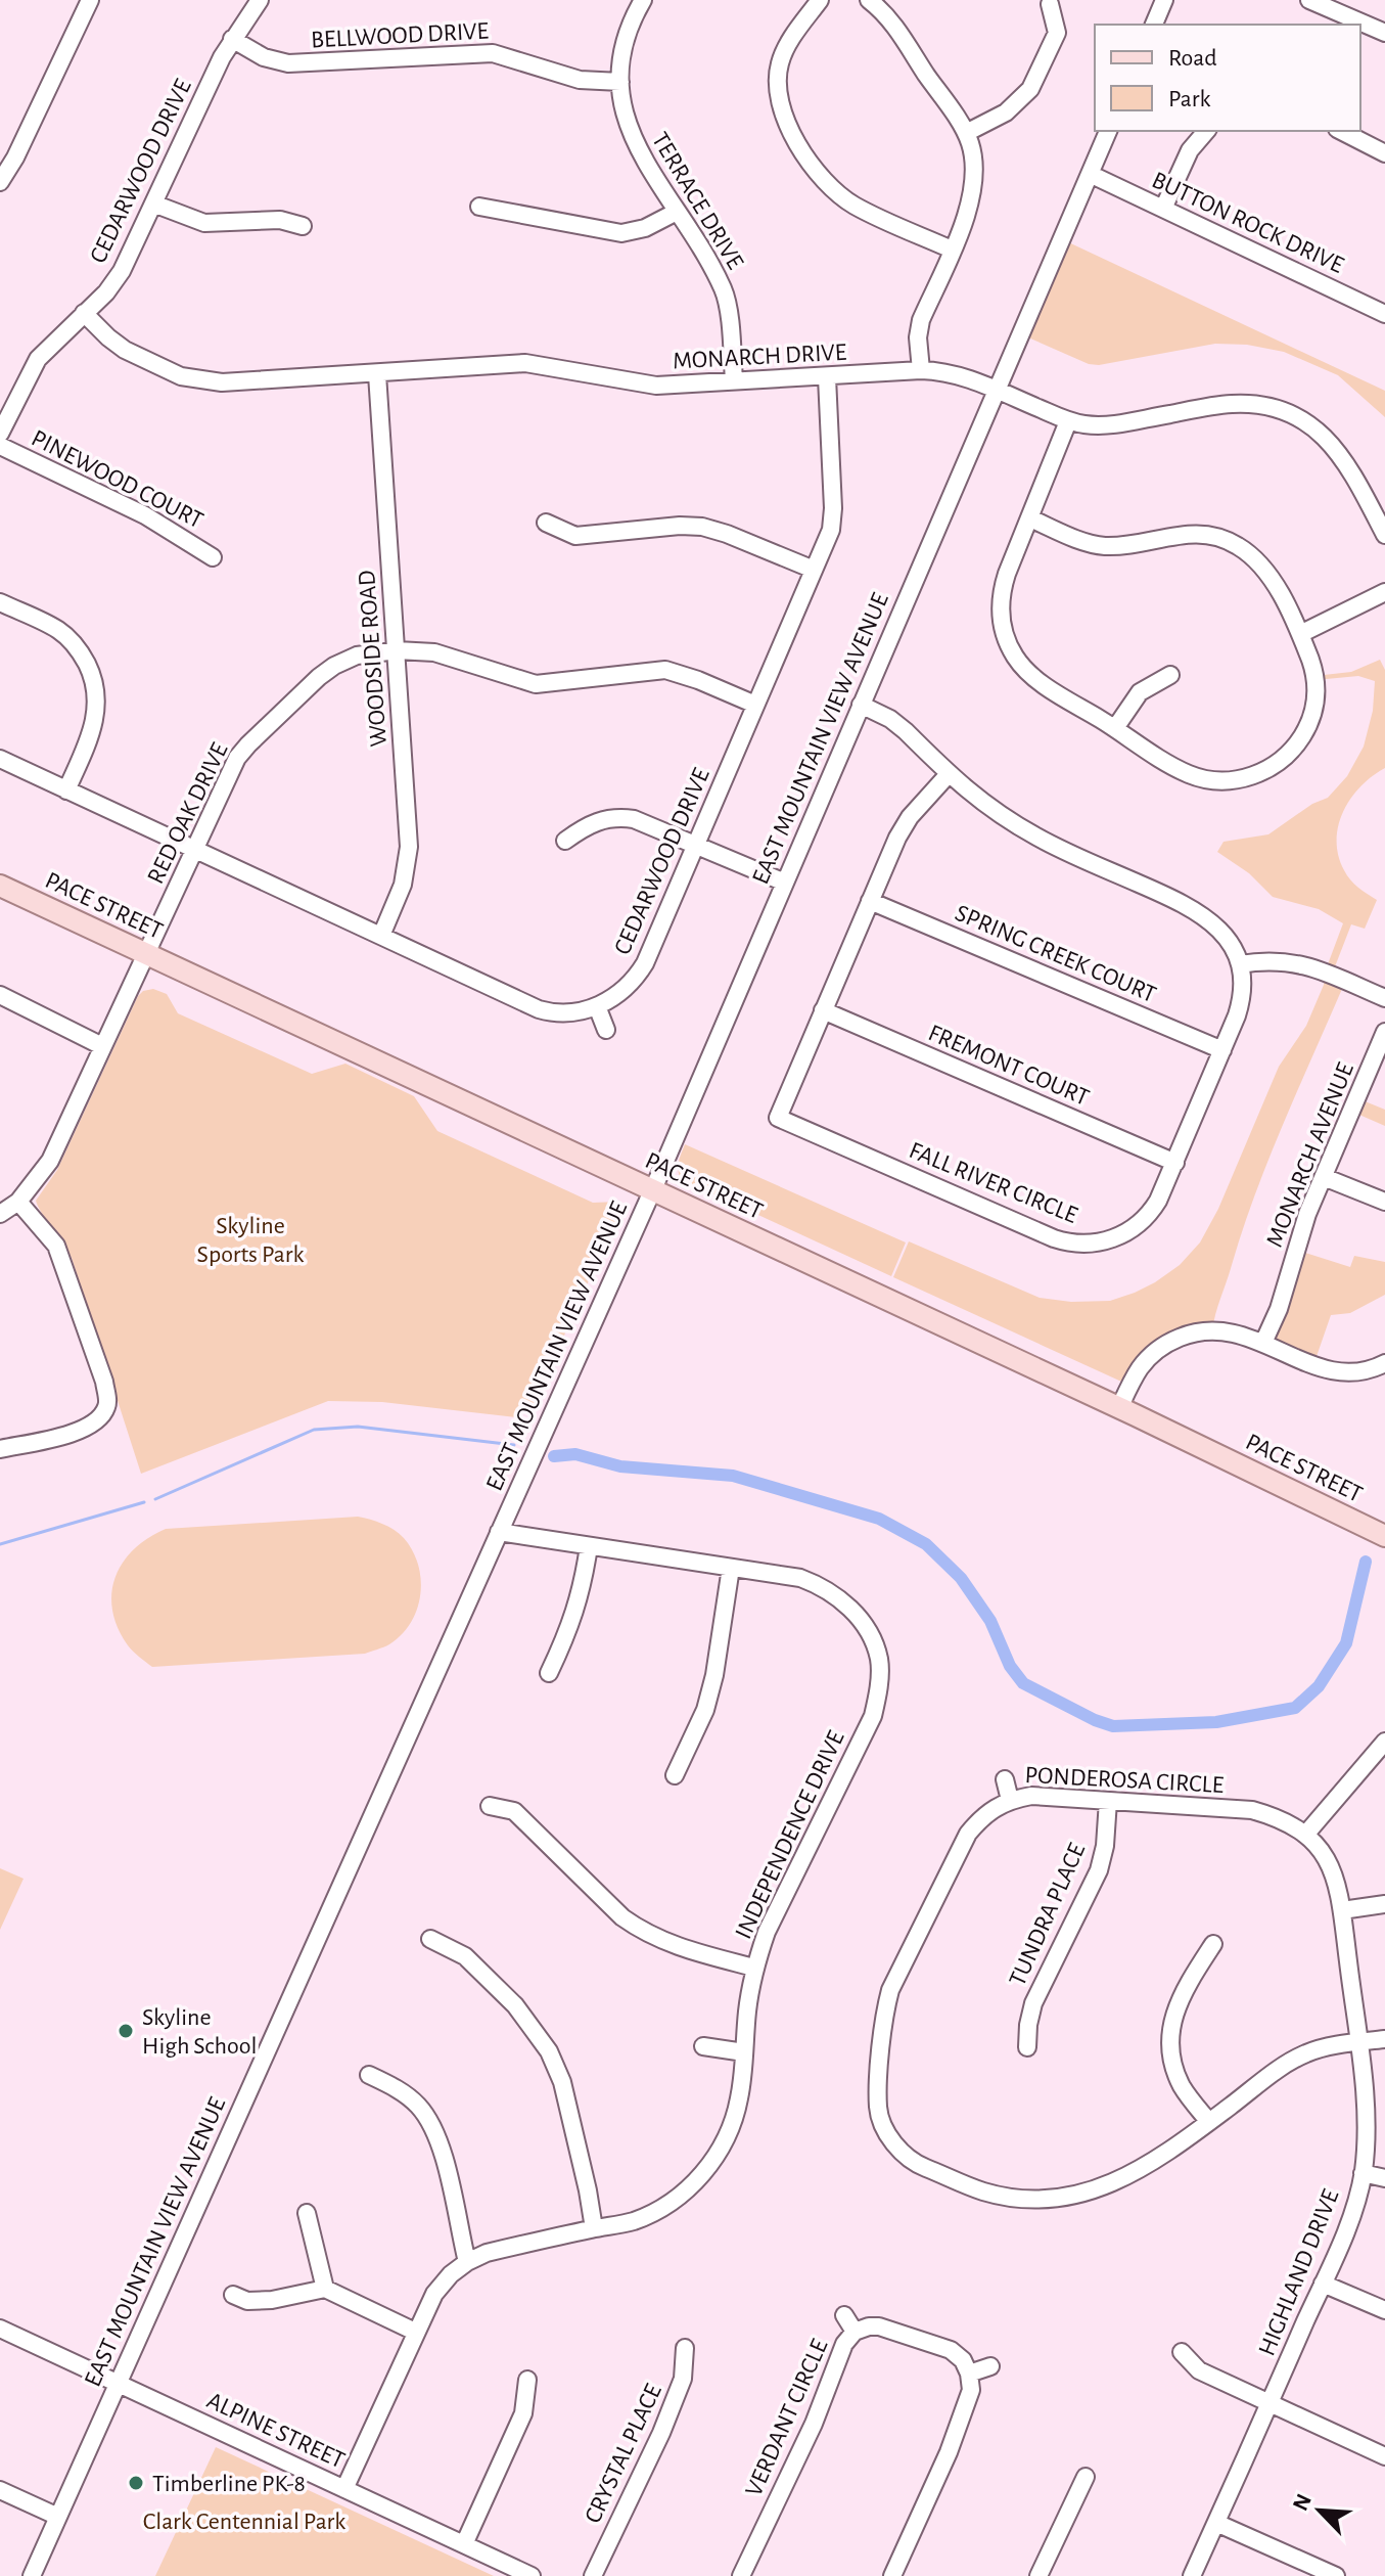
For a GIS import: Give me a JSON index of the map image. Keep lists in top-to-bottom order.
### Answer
{
  "streets": {
    "main road": ["PACE STREET"],
    "street": [
      "BELLWOOD DRIVE",
      "CEDARWOOD DRIVE",
      "TERRACE DRIVE",
      "BUTTON ROCK DRIVE",
      "MONARCH DRIVE",
      "PINEWOOD COURT",
      "WOODSIDE ROAD",
      "EAST MOUNTAIN VIEW AVENUE",
      "RED OAK DRIVE",
      "SPRING CREEK COURT",
      "FREMONT COURT",
      "MONARCH AVENUE",
      "FALL RIVER CIRCLE",
      "PONDEROSA CIRCLE",
      "INDEPENDENCE DRIVE",
      "TUNDRA PLACE",
      "HIGHLAND DRIVE",
      "VERDANT CIRCLE",
      "ALPINE STREET",
      "CRYSTAL PLACE"
    ]
  },
  "crossings": [
    ["BELLWOOD DRIVE", "CEDARWOOD DRIVE"],
    ["BELLWOOD DRIVE", "TERRACE DRIVE"],
    ["CEDARWOOD DRIVE", "MONARCH DRIVE"],
    ["CEDARWOOD DRIVE", "WOODSIDE ROAD"],
    ["CEDARWOOD DRIVE", "RED OAK DRIVE"],
    ["TERRACE DRIVE", "MONARCH DRIVE"],
    ["BUTTON ROCK DRIVE", "EAST MOUNTAIN VIEW AVENUE"],
    ["MONARCH DRIVE", "WOODSIDE ROAD"],
    ["MONARCH DRIVE", "EAST MOUNTAIN VIEW AVENUE"],
    ["WOODSIDE ROAD", "RED OAK DRIVE"],
    ["EAST MOUNTAIN VIEW AVENUE", "PACE STREET"],
    ["EAST MOUNTAIN VIEW AVENUE", "FALL RIVER CIRCLE"],
    ["EAST MOUNTAIN VIEW AVENUE", "INDEPENDENCE DRIVE"],
    ["EAST MOUNTAIN VIEW AVENUE", "ALPINE STREET"],
    ["RED OAK DRIVE", "PACE STREET"],
    ["SPRING CREEK COURT", "FALL RIVER CIRCLE"],
    ["FREMONT COURT", "FALL RIVER CIRCLE"],
    ["PONDEROSA CIRCLE", "TUNDRA PLACE"],
    ["PONDEROSA CIRCLE", "HIGHLAND DRIVE"],
    ["INDEPENDENCE DRIVE", "ALPINE STREET"]
  ],
  "parks": ["Skyline Sports Park", "Clark Centennial Park"],
  "places": ["Skyline High School", "Timberline PK-8"],
  "legend": ["Road", "Park"],
  "north": "top left"
}
